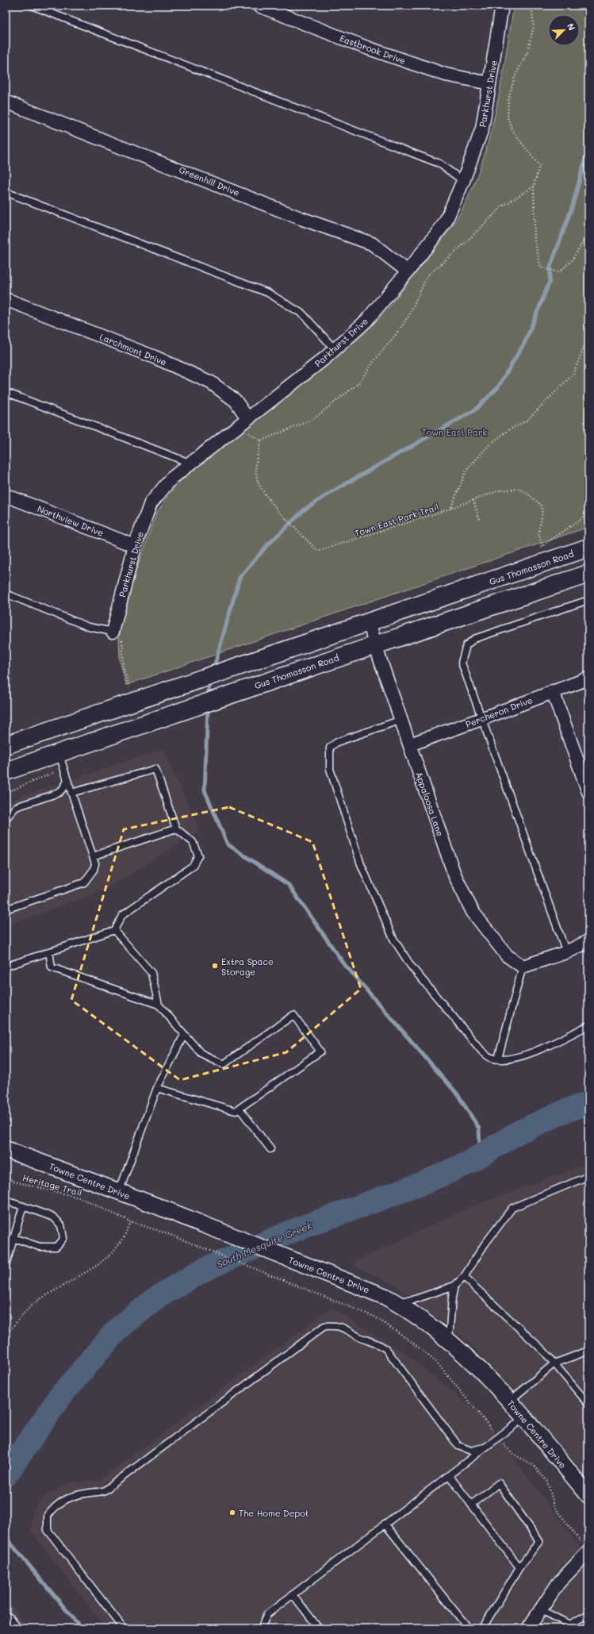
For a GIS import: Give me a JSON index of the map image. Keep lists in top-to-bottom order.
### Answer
{
  "streets": {
    "main road": ["Gus Thomasson Road"],
    "street": [
      "Eastbrook Drive",
      "Parkhurst Drive",
      "Greenhill Drive",
      "Larchmont Drive",
      "Northview Drive",
      "Percheron Drive",
      "Appaloosa Lane",
      "Towne Centre Drive"
    ],
    "path": ["Town East Park Trail", "Heritage Trail"]
  },
  "crossings": [
    ["Eastbrook Drive", "Parkhurst Drive"],
    ["Parkhurst Drive", "Greenhill Drive"],
    ["Parkhurst Drive", "Larchmont Drive"],
    ["Parkhurst Drive", "Northview Drive"],
    ["Gus Thomasson Road", "Appaloosa Lane"],
    ["Percheron Drive", "Appaloosa Lane"]
  ],
  "water": ["South Mesquite Creek"],
  "parks": ["Town East Park"],
  "places": ["Extra Space Storage", "The Home Depot"],
  "north": "top right"
}
